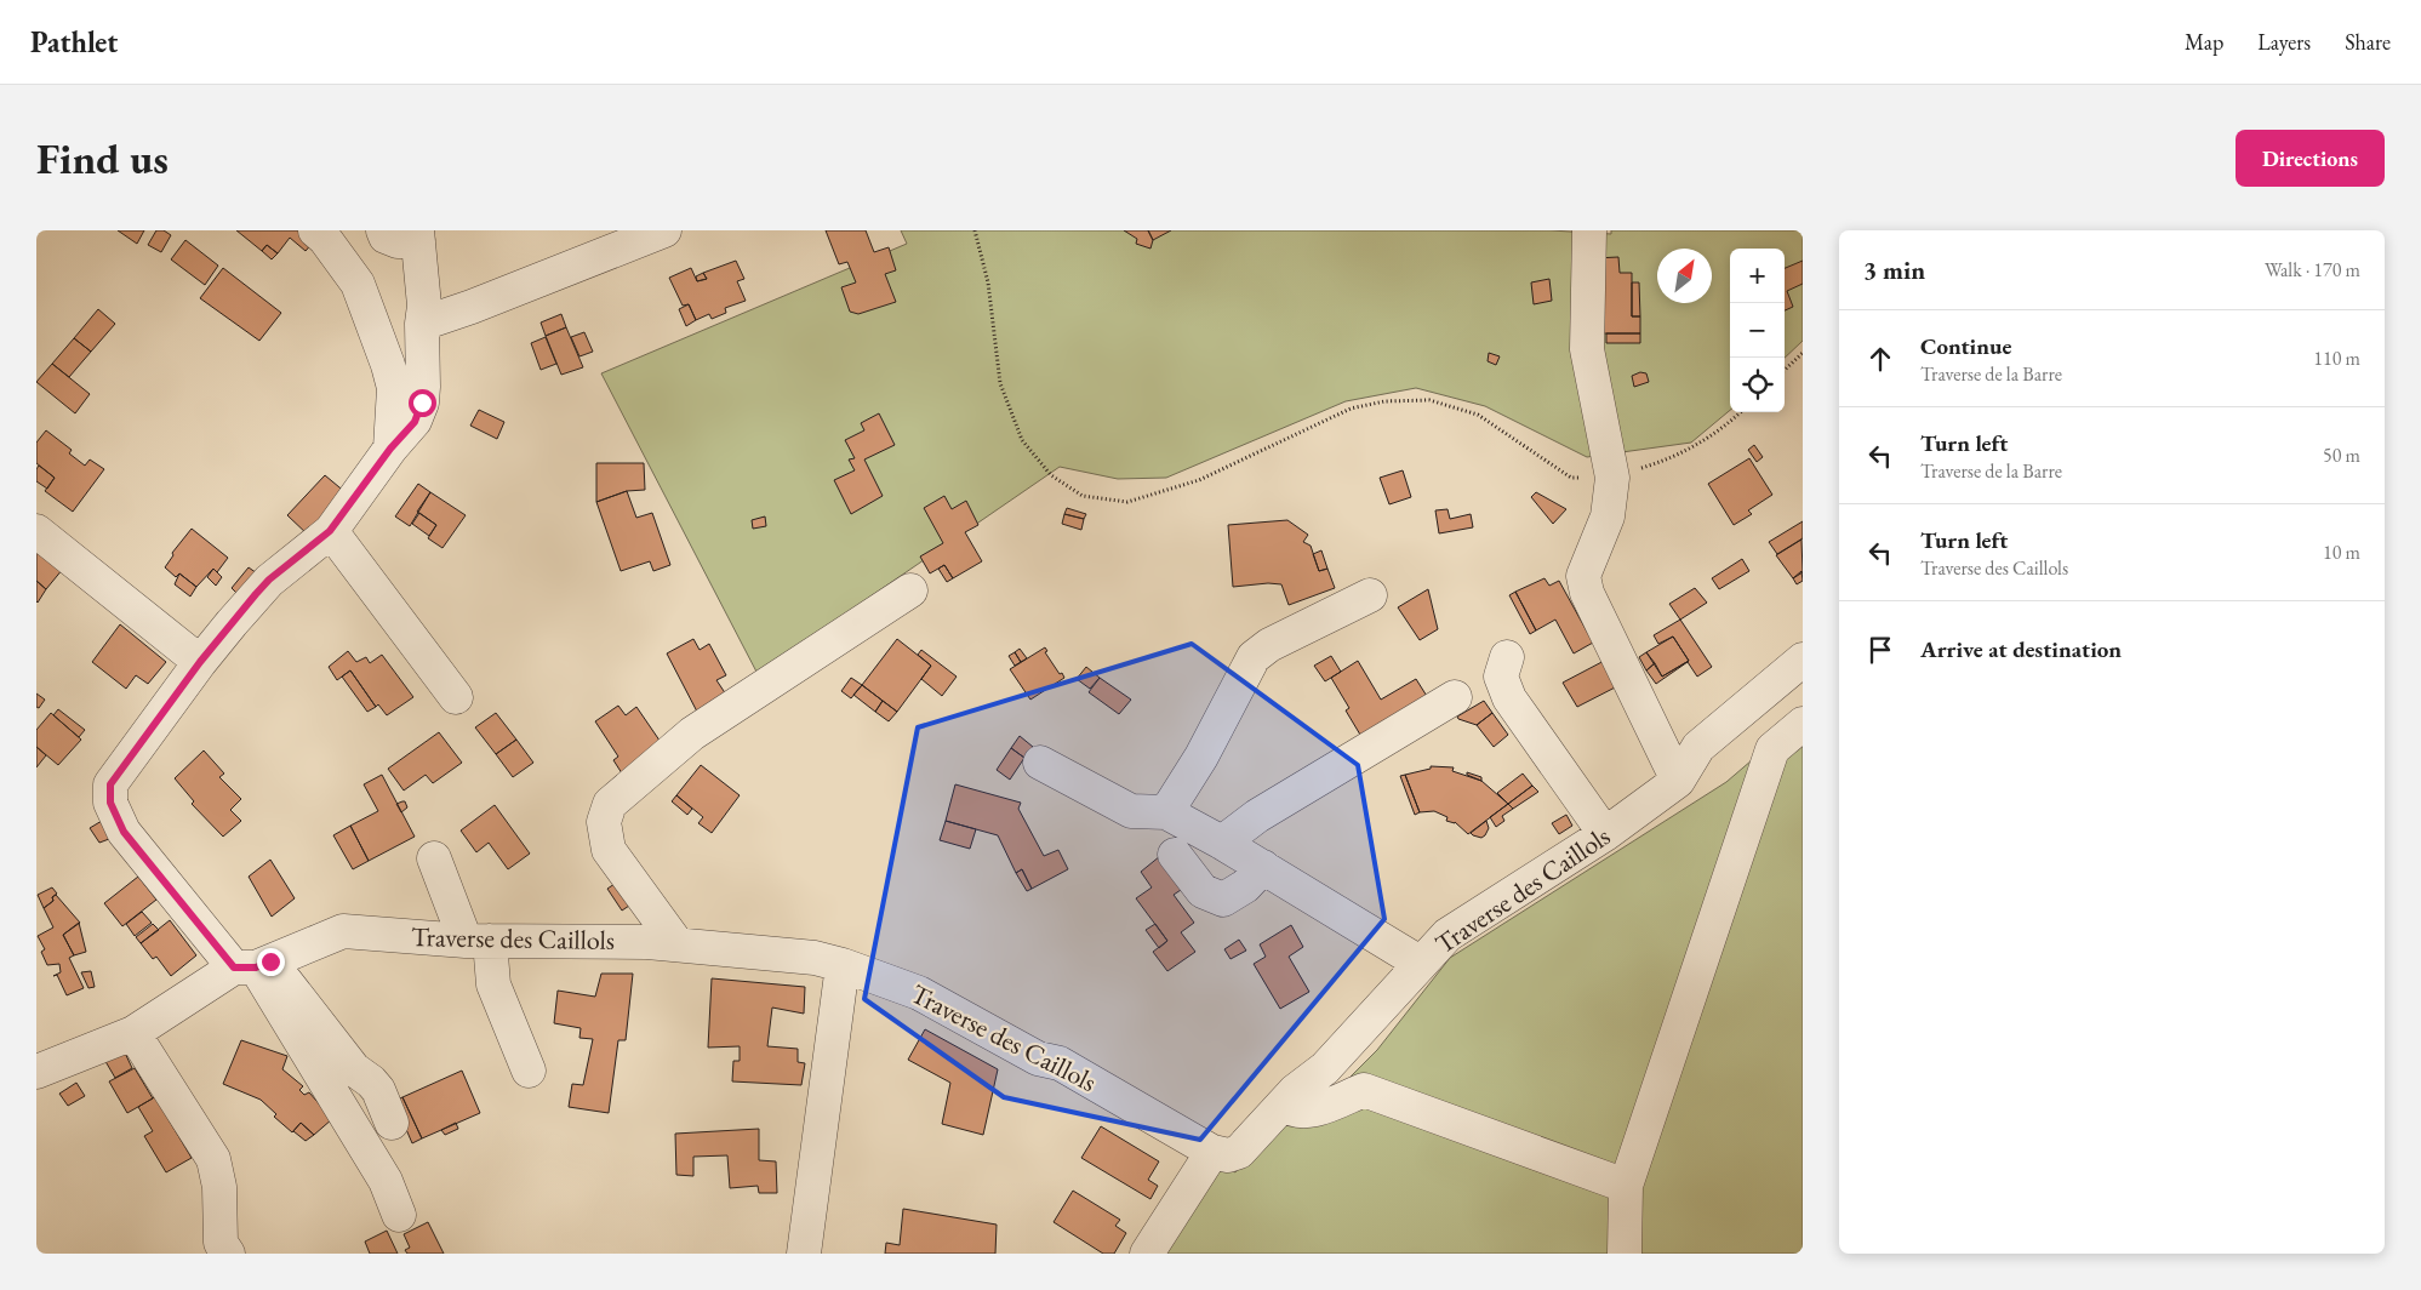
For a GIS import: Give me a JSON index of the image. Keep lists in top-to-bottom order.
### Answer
{
  "streets": {
    "street": ["Traverse des Caillols"]
  },
  "north": "top right",
  "page": {
    "header": "Pathlet",
    "nav": ["Map", "Layers", "Share"],
    "buttons": "Directions",
    "title": "Find us",
    "heading": ["3 min", "Walk · 170 m"],
    "map_buttons": ["+", "−"],
    "list": [
      ["Continue", "Traverse de la Barre", "110 m"],
      ["Turn left", "Traverse de la Barre", "50 m"],
      ["Turn left", "Traverse des Caillols", "10 m"],
      "Arrive at destination"
    ]
  }
}
